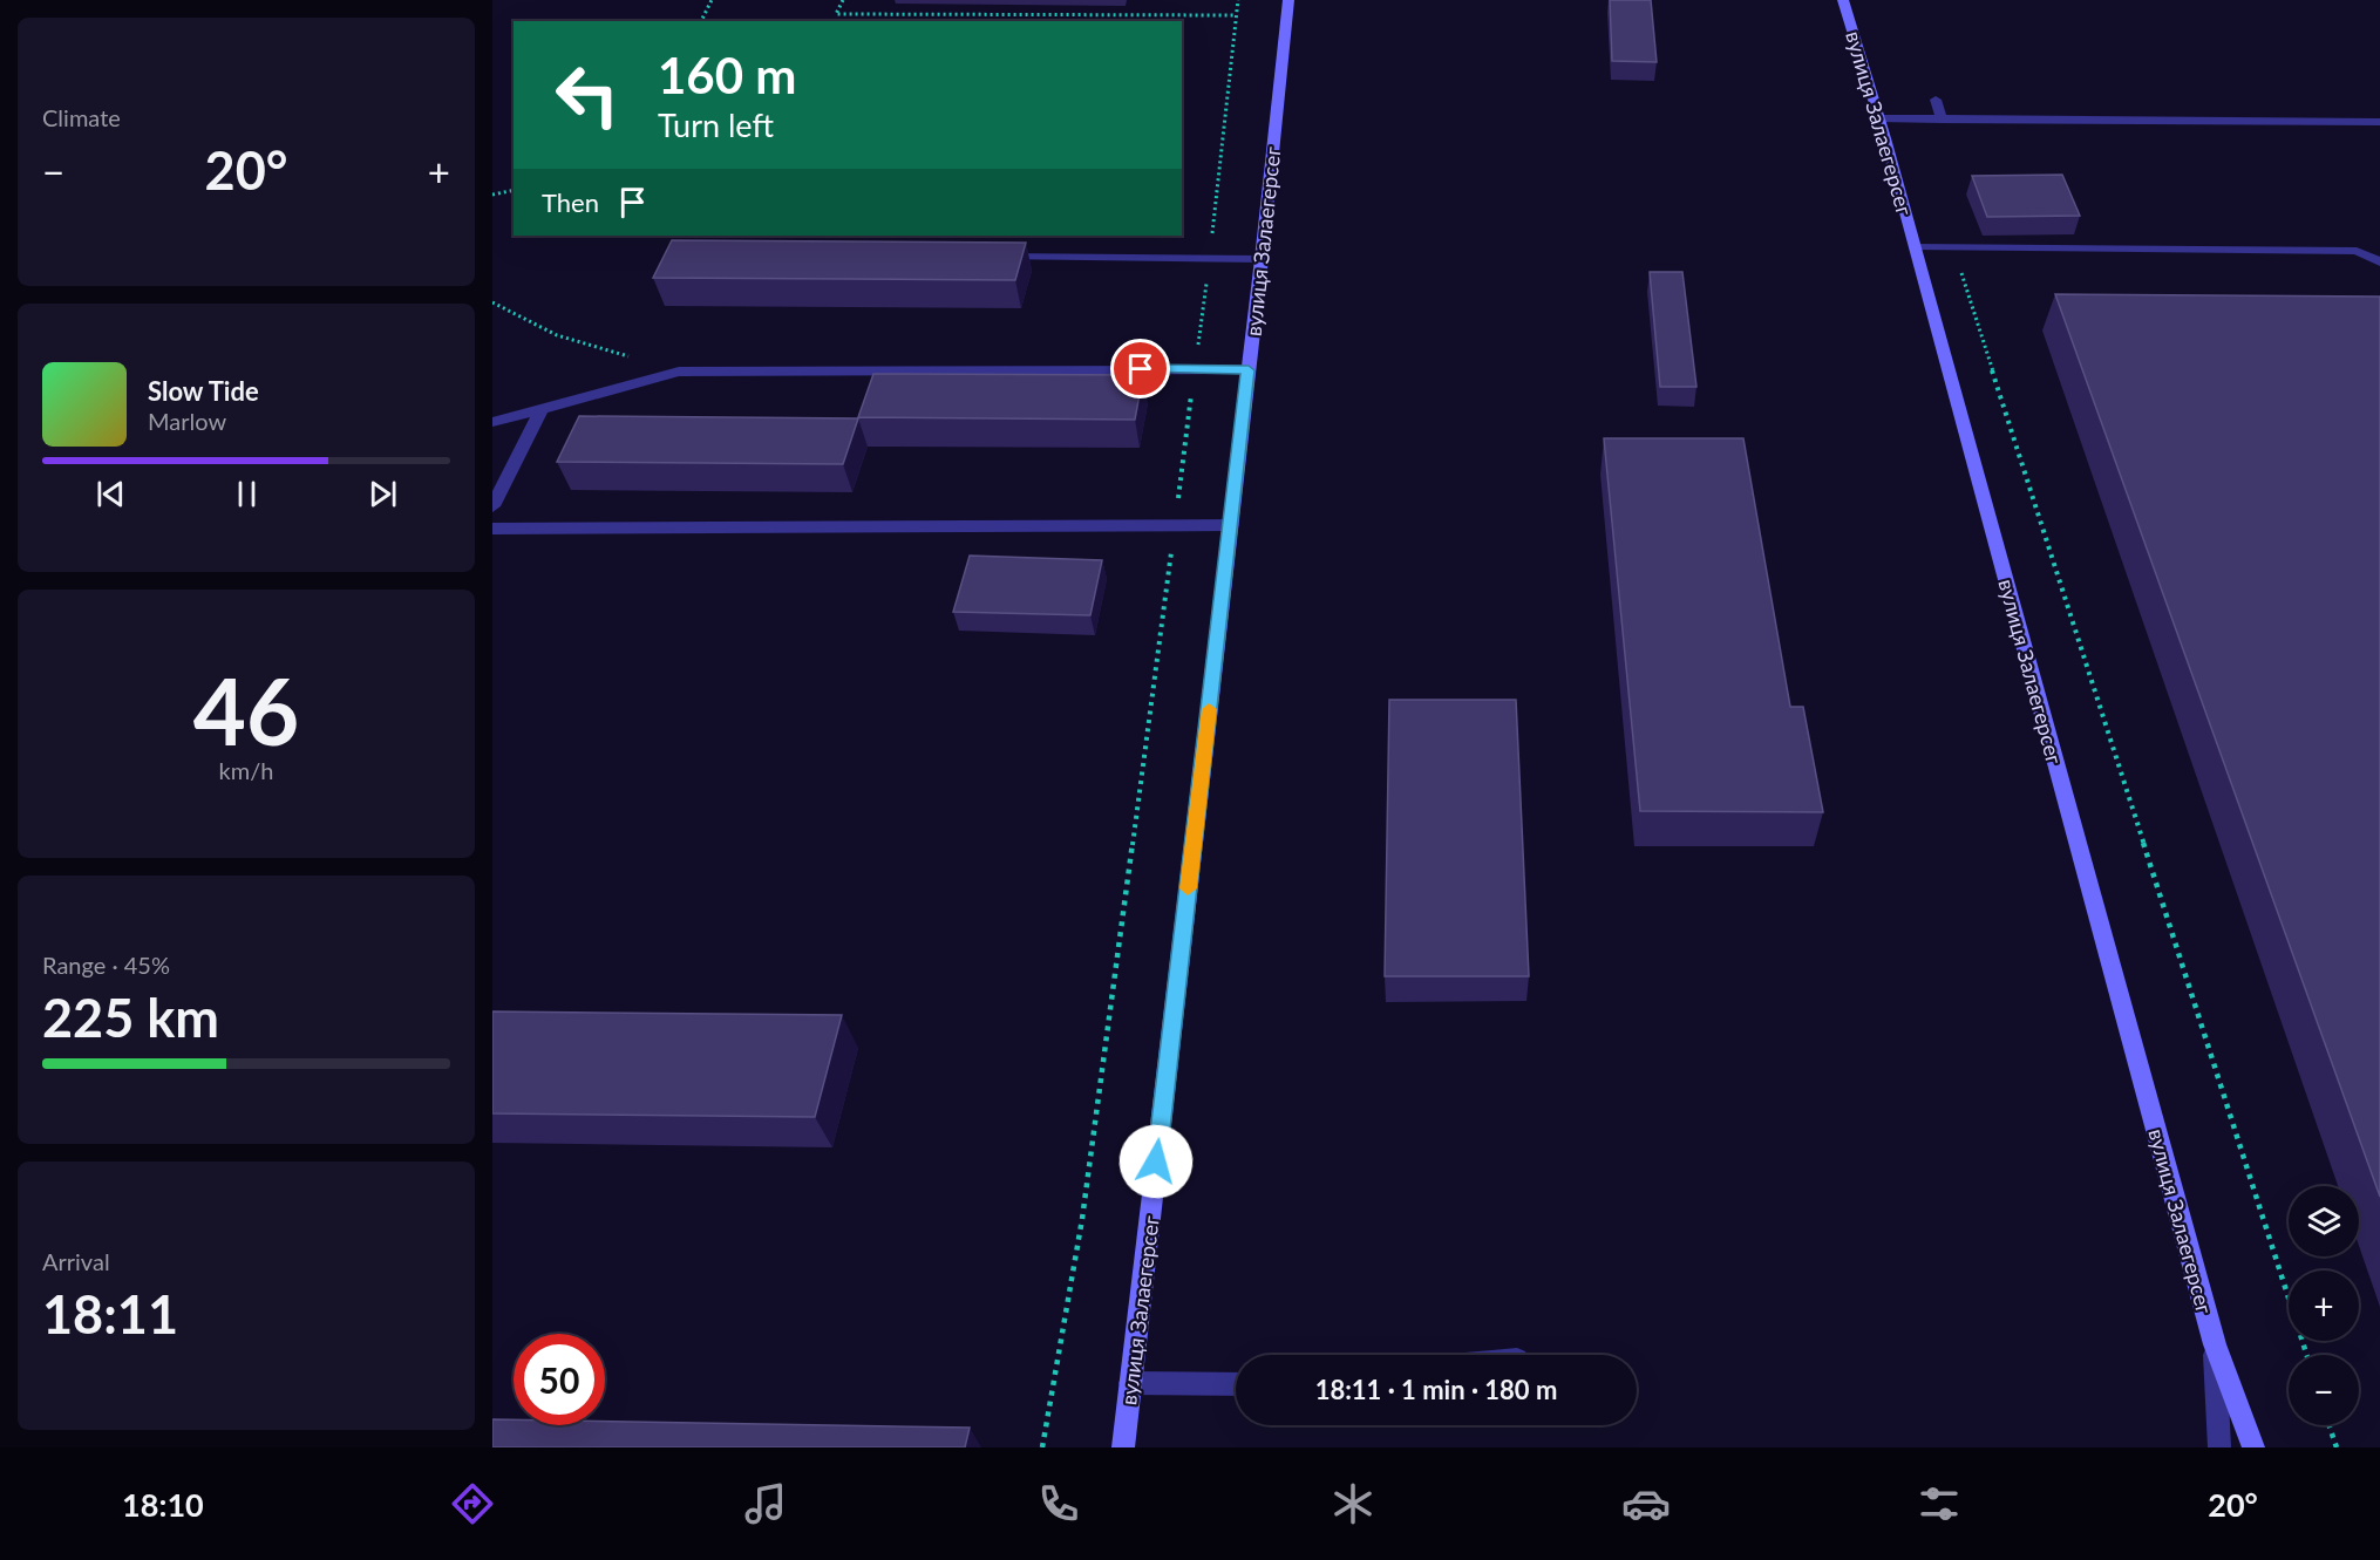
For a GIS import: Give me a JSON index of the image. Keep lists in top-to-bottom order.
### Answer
{
  "streets": {
    "main road": ["вулиця Залаегерсег"]
  },
  "page": {
    "tile": [
      "Climate",
      ["46", "km/h"],
      ["Range · 45%", "225 km"],
      ["Arrival", "18:11"]
    ],
    "turn": ["160 m", "Turn left"],
    "heat": ["−", "20°", "+"],
    "then": "Then",
    "song": ["Slow Tide", "Marlow"],
    "map_buttons": ["+", "−"],
    "limit": "50",
    "trip": "18:11 · 1 min · 180 m",
    "tabs": ["18:10", "20°"]
  }
}
